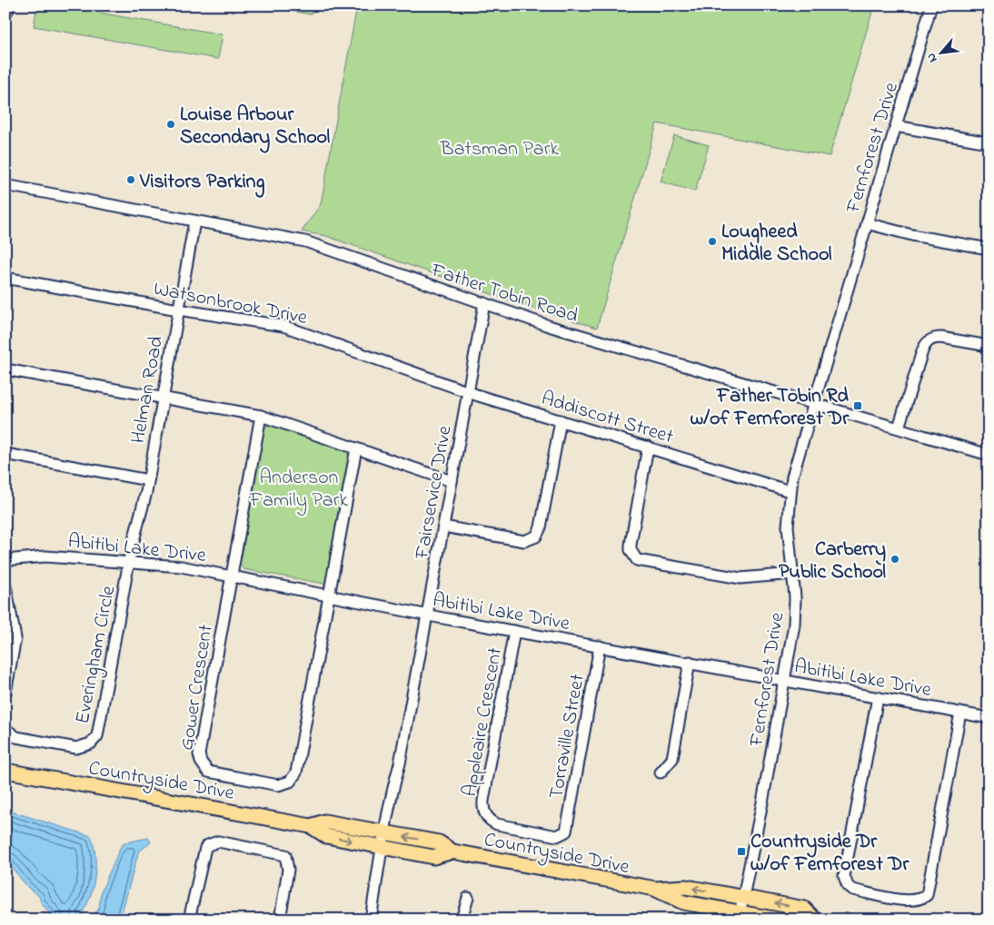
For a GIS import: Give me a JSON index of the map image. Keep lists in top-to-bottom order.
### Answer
{
  "streets": {
    "main road": ["Countryside Drive"],
    "street": [
      "Fernforest Drive",
      "Father Tobin Road",
      "Watsonbrook Drive",
      "Helman Road",
      "Addiscott Street",
      "Fairservice Drive",
      "Abitibi Lake Drive",
      "Everingham Circle",
      "Gower Crescent",
      "Appleaire Crescent",
      "Torraville Street"
    ]
  },
  "crossings": [
    ["Fernforest Drive", "Father Tobin Road"],
    ["Fernforest Drive", "Addiscott Street"],
    ["Fernforest Drive", "Abitibi Lake Drive"],
    ["Fernforest Drive", "Countryside Drive"],
    ["Father Tobin Road", "Helman Road"],
    ["Father Tobin Road", "Fairservice Drive"],
    ["Watsonbrook Drive", "Helman Road"],
    ["Watsonbrook Drive", "Addiscott Street"],
    ["Watsonbrook Drive", "Fairservice Drive"],
    ["Helman Road", "Abitibi Lake Drive"],
    ["Helman Road", "Everingham Circle"],
    ["Addiscott Street", "Fairservice Drive"],
    ["Fairservice Drive", "Abitibi Lake Drive"],
    ["Fairservice Drive", "Countryside Drive"],
    ["Abitibi Lake Drive", "Everingham Circle"],
    ["Abitibi Lake Drive", "Gower Crescent"],
    ["Abitibi Lake Drive", "Appleaire Crescent"],
    ["Abitibi Lake Drive", "Torraville Street"],
    ["Appleaire Crescent", "Torraville Street"]
  ],
  "parks": ["Batsman Park", "Anderson Family Park"],
  "places": {
    "other": [
      "Louise Arbour Secondary School",
      "Visitors Parking",
      "Lougheed Middle School",
      "Carberry Public School"
    ],
    "transit": ["Father Tobin Rd w/of Fernforest Dr", "Countryside Dr w/of Fernforest Dr"]
  },
  "north": "bottom left"
}
